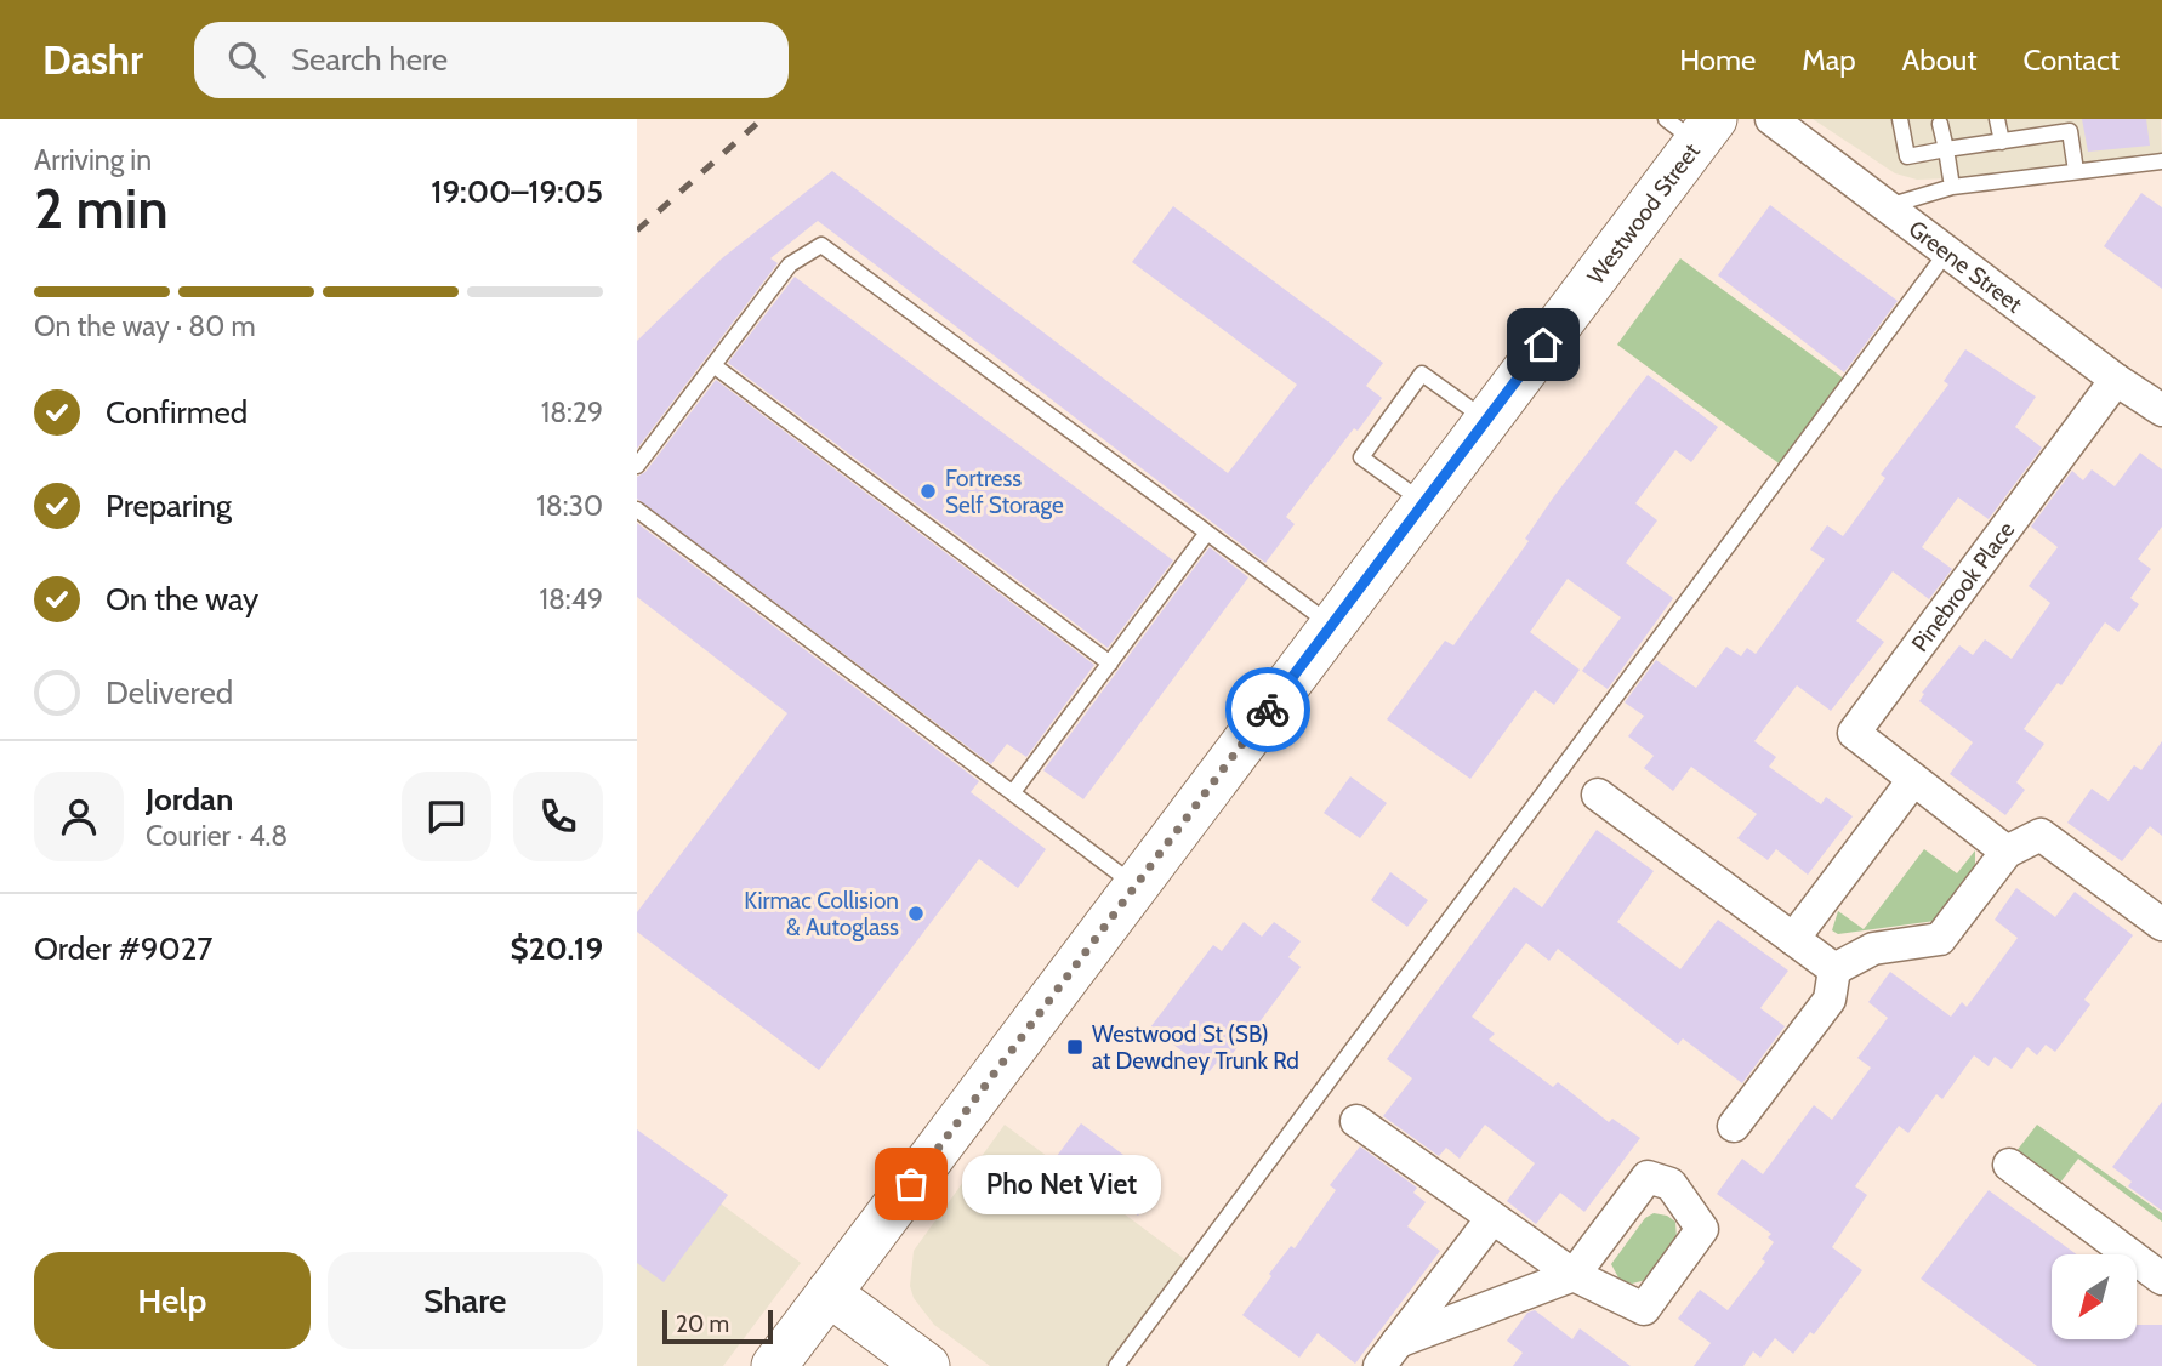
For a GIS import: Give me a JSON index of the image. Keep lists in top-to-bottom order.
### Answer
{
  "streets": {
    "main road": ["Westwood Street"],
    "street": ["Greene Street", "Pinebrook Place"]
  },
  "crossings": [
    ["Greene Street", "Pinebrook Place"]
  ],
  "places": {
    "other": ["Fortress Self Storage", "Kirmac Collision & Autoglass", "Pho Net Viet"],
    "transit": ["Westwood St (SB) at Dewdney Trunk Rd"]
  },
  "scale_bar": "20 m",
  "north": "bottom left",
  "page": {
    "header": "Dashr",
    "search": "Search here",
    "nav": [
      "Home",
      "Map",
      "About",
      "Contact"
    ],
    "heading": ["2 min", "Arriving in", "19:00–19:05"],
    "panel": [
      "Jordan",
      "Courier · 4.8",
      "Order #9027",
      "$20.19"
    ],
    "bar": "On the way · 80 m",
    "list": [
      ["Confirmed", "18:29"],
      ["Preparing", "18:30"],
      ["On the way", "18:49"],
      "Delivered"
    ],
    "bubble": "Pho Net Viet",
    "buttons": ["Help", "Share"],
    "scale": "20 m"
  }
}
